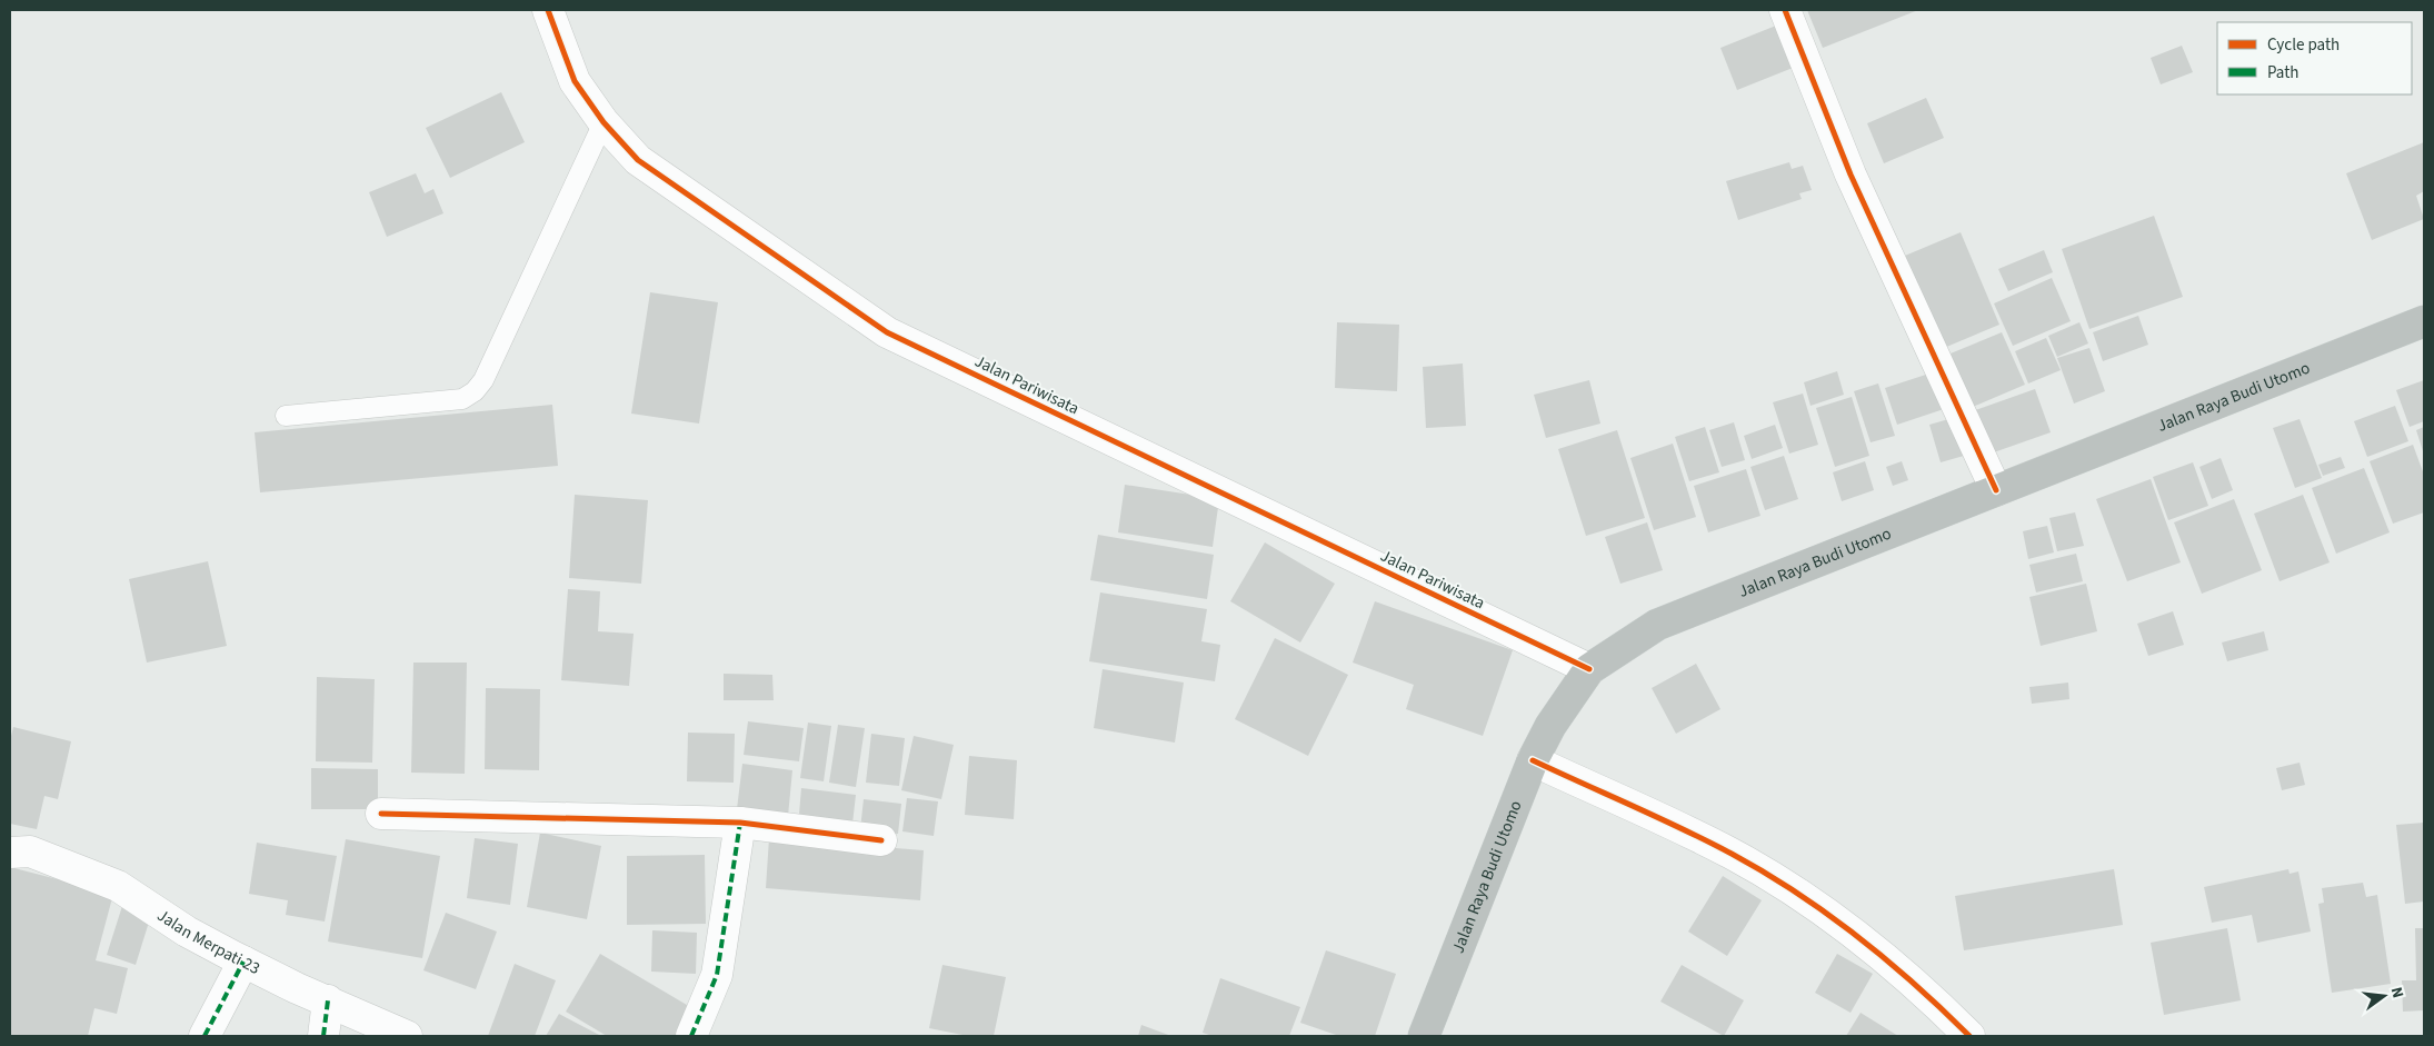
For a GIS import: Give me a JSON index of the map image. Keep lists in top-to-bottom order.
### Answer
{
  "streets": {
    "highway": ["Jalan Raya Budi Utomo"],
    "street": ["Jalan Pariwisata", "Jalan Merpati 23"]
  },
  "crossings": [
    ["Jalan Pariwisata", "Jalan Raya Budi Utomo"]
  ],
  "legend": ["Cycle path", "Path"],
  "north": "right"
}
